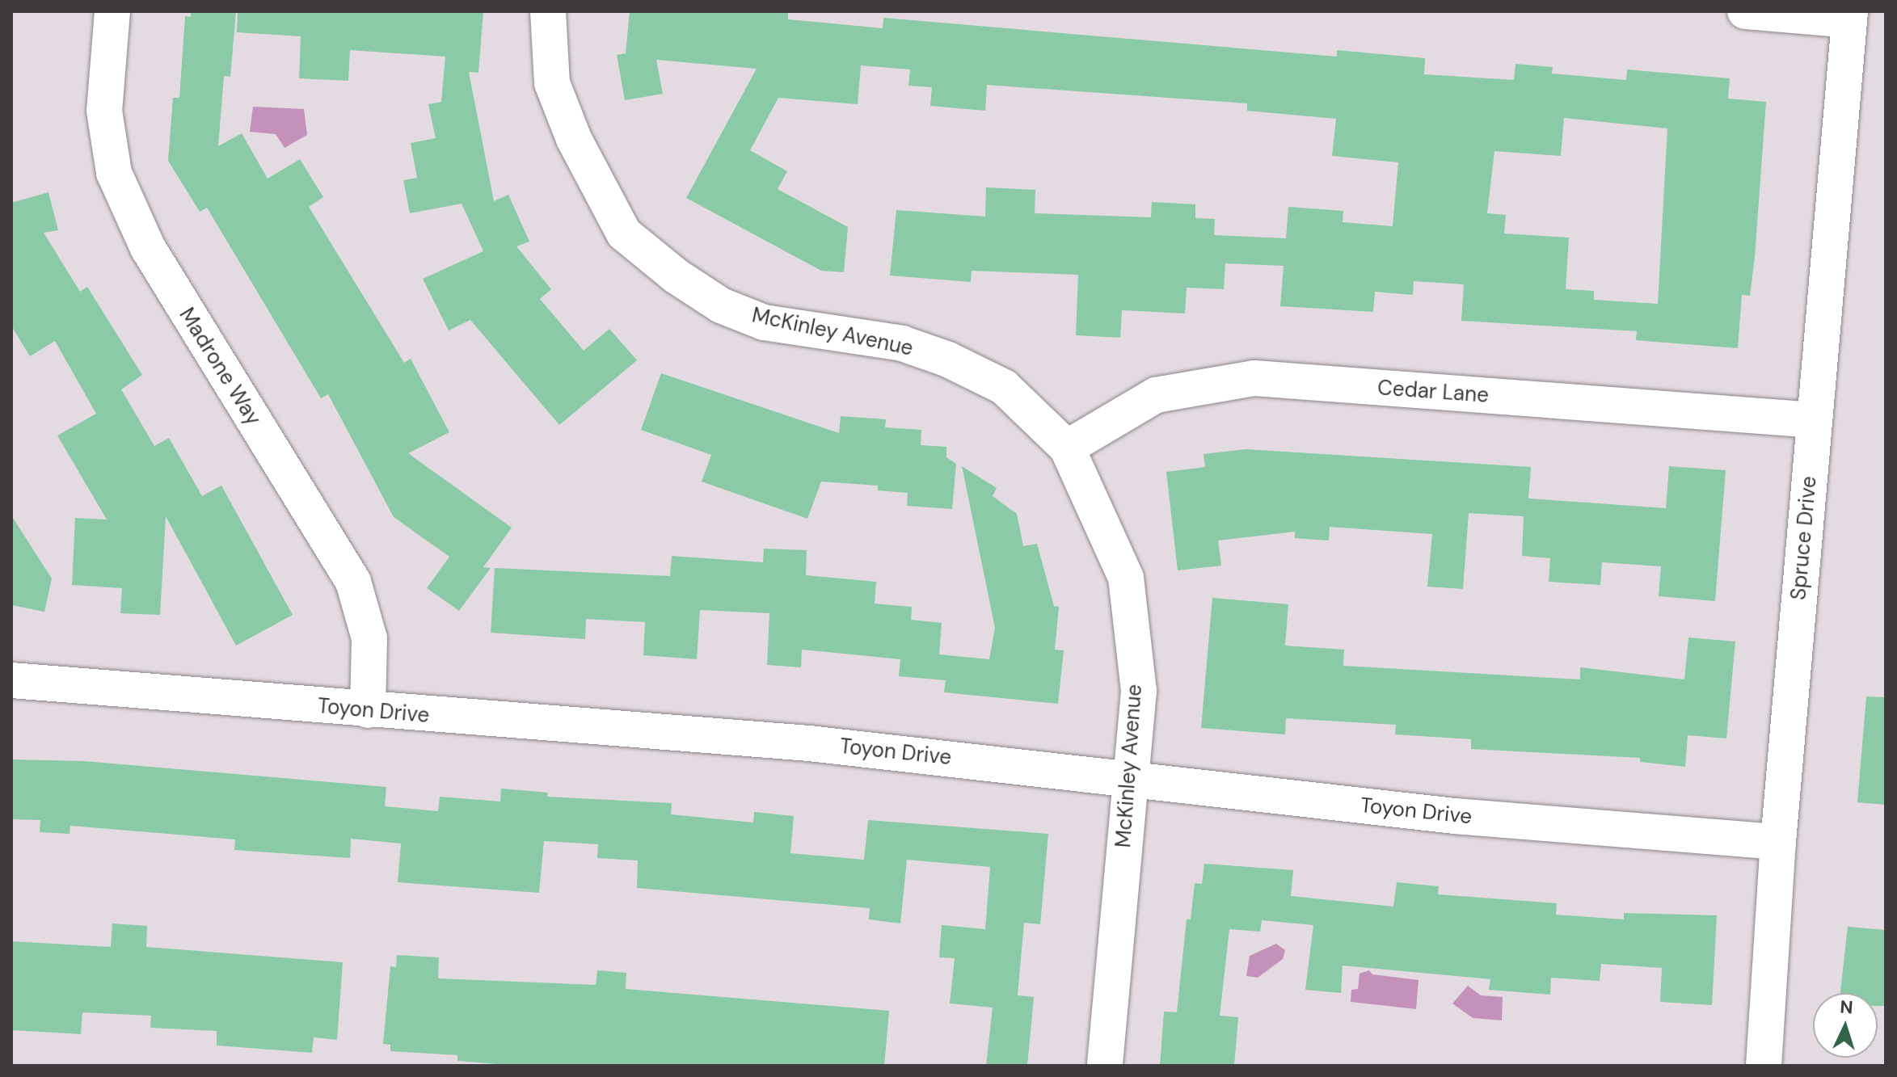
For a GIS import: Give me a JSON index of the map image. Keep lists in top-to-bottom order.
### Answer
{
  "streets": {
    "street": [
      "McKinley Avenue",
      "Madrone Way",
      "Cedar Lane",
      "Spruce Drive",
      "Toyon Drive"
    ]
  },
  "crossings": [
    ["McKinley Avenue", "Cedar Lane"],
    ["McKinley Avenue", "Toyon Drive"],
    ["Madrone Way", "Toyon Drive"],
    ["Cedar Lane", "Spruce Drive"],
    ["Spruce Drive", "Toyon Drive"]
  ],
  "north": "top"
}
